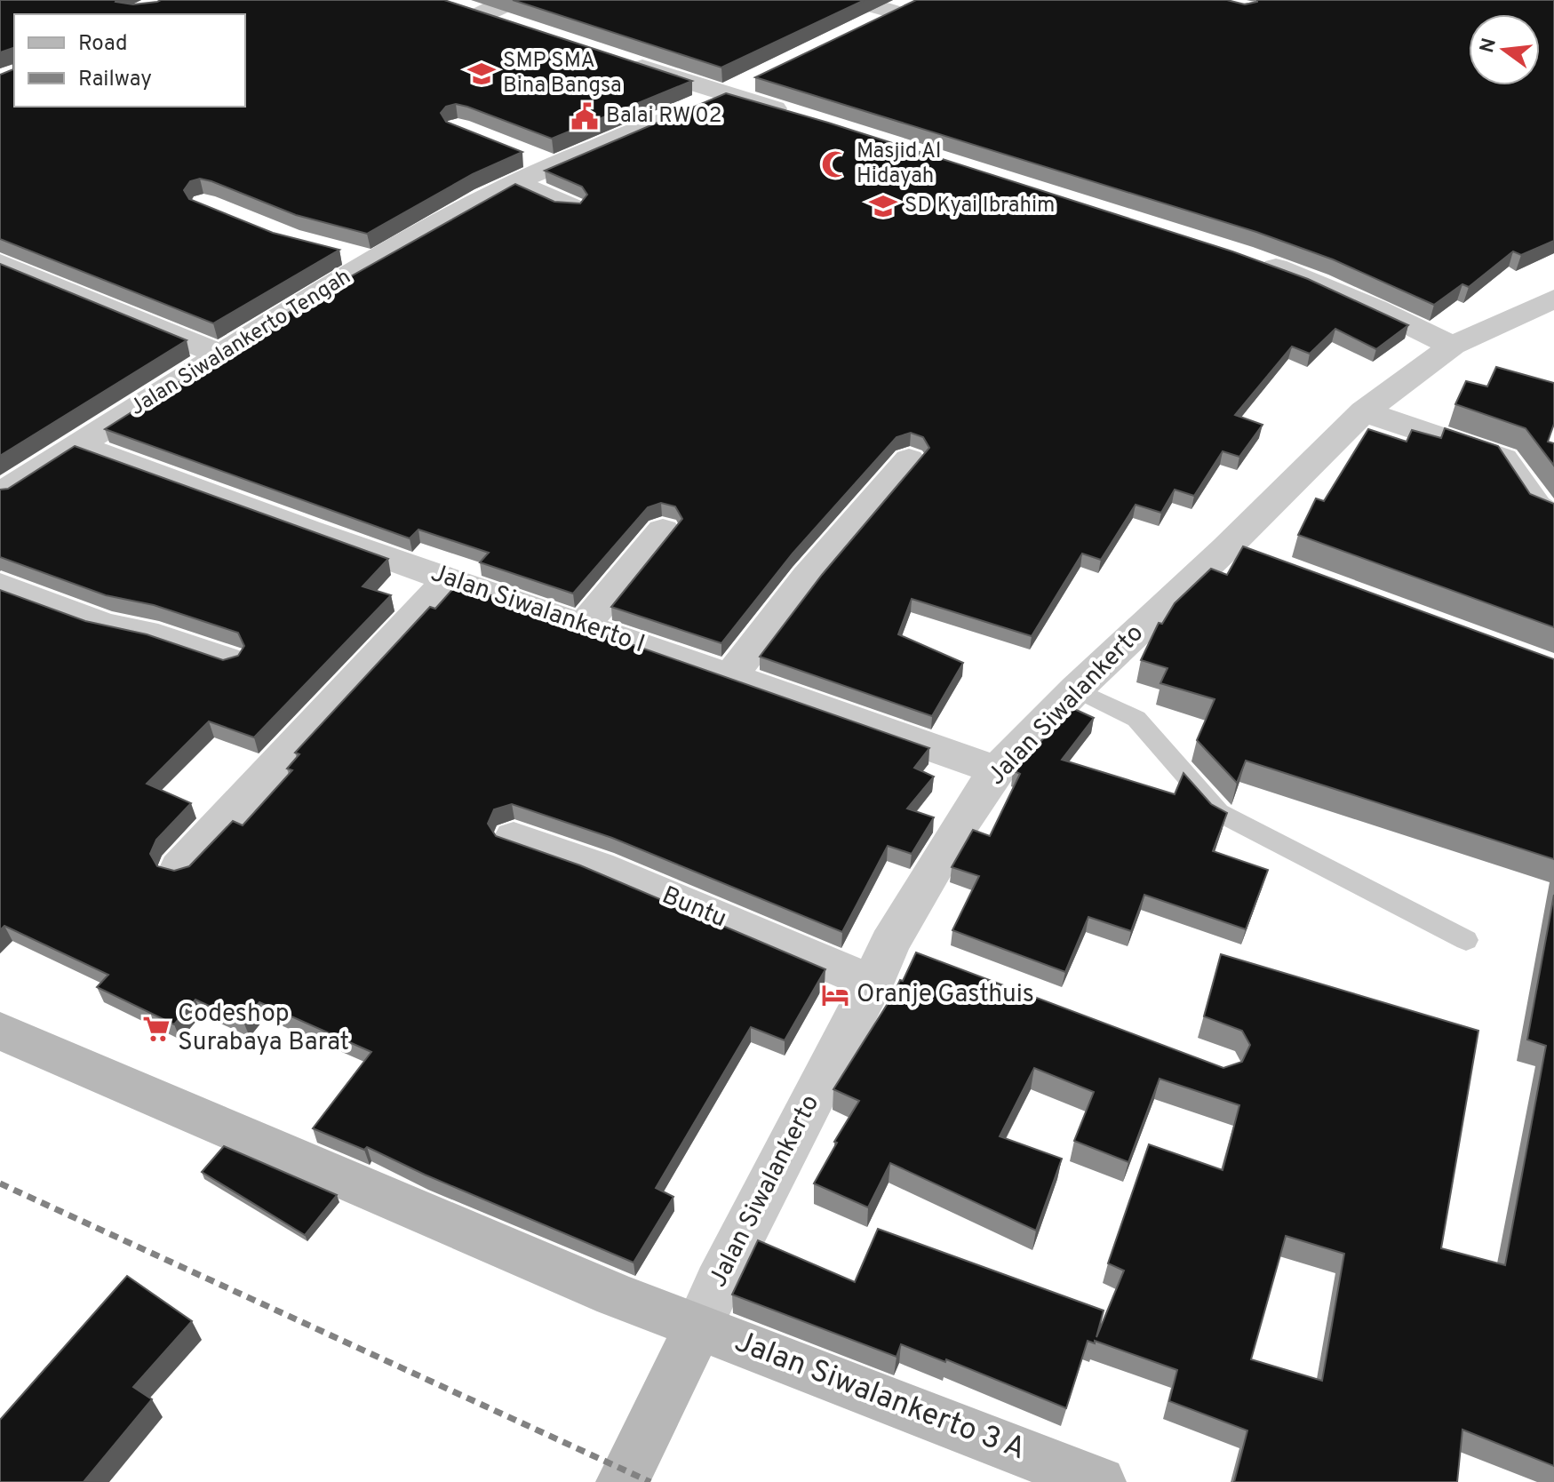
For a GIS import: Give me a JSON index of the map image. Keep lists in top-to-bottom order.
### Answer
{
  "streets": {
    "street": [
      "Jalan Siwalankerto Tengah",
      "Jalan Siwalankerto I",
      "Jalan Siwalankerto",
      "Buntu",
      "Jalan Siwalankerto 3 A"
    ]
  },
  "crossings": [
    ["Jalan Siwalankerto Tengah", "Jalan Siwalankerto I"],
    ["Jalan Siwalankerto I", "Jalan Siwalankerto"],
    ["Jalan Siwalankerto", "Buntu"],
    ["Jalan Siwalankerto", "Jalan Siwalankerto 3 A"]
  ],
  "places": {
    "school or university": ["SMP SMA Bina Bangsa", "SD Kyai Ibrahim"],
    "public building": ["Balai RW 02"],
    "mosque": ["Masjid Al Hidayah"],
    "hotel": ["Oranje Gasthuis"],
    "supermarket": ["Codeshop Surabaya Barat"]
  },
  "legend": ["Road", "Railway"],
  "north": "left"
}
